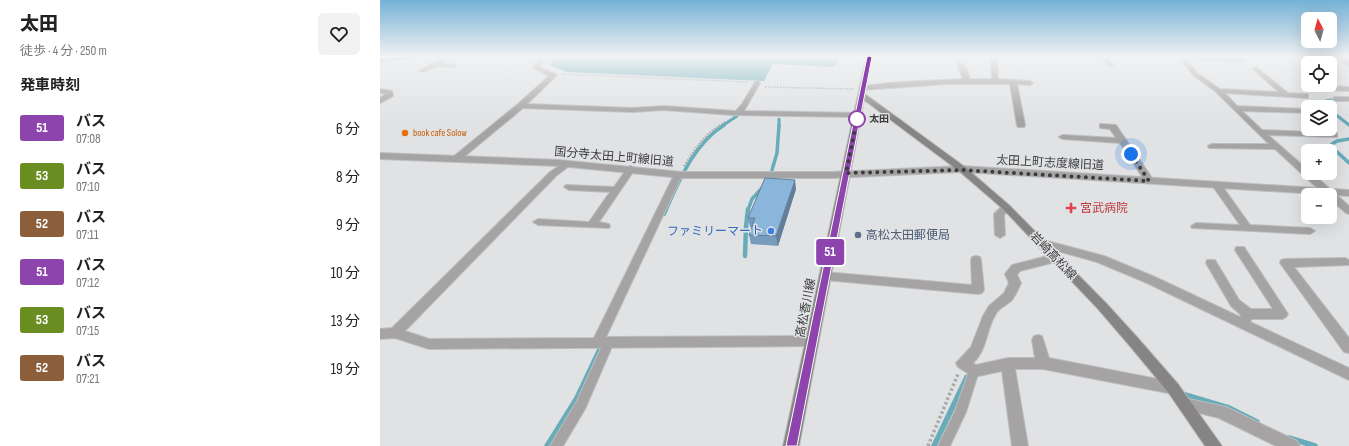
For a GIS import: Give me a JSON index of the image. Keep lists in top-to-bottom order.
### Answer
{
  "streets": {
    "main road": ["岩崎高松線", "高松香川線"],
    "street": ["国分寺太田上町線旧道", "太田上町志度線旧道"]
  },
  "crossings": [
    ["国分寺太田上町線旧道", "太田上町志度線旧道"],
    ["国分寺太田上町線旧道", "高松香川線"],
    ["太田上町志度線旧道", "岩崎高松線"],
    ["太田上町志度線旧道", "高松香川線"],
    ["岩崎高松線", "高松香川線"]
  ],
  "places": {
    "other": [
      "太田",
      "book cafe Solow",
      "ファミリーマート",
      "高松太田郵便局"
    ],
    "health": ["宮武病院"]
  },
  "lines": ["bus line 51"],
  "north": "top",
  "page": {
    "heading": [
      ["太田", "徒歩 · 4 分 · 250 m"],
      "発車時刻"
    ],
    "on_map": "51",
    "map_buttons": ["+", "−"],
    "list": [
      {
        "mark": "51",
        "name": "バス",
        "note": "07:08",
        "value": "6 分"
      },
      {
        "mark": "53",
        "name": "バス",
        "note": "07:10",
        "value": "8 分"
      },
      {
        "mark": "52",
        "name": "バス",
        "note": "07:11",
        "value": "9 分"
      },
      {
        "mark": "51",
        "name": "バス",
        "note": "07:12",
        "value": "10 分"
      },
      {
        "mark": "53",
        "name": "バス",
        "note": "07:15",
        "value": "13 分"
      },
      {
        "mark": "52",
        "name": "バス",
        "note": "07:21",
        "value": "19 分"
      }
    ]
  }
}
